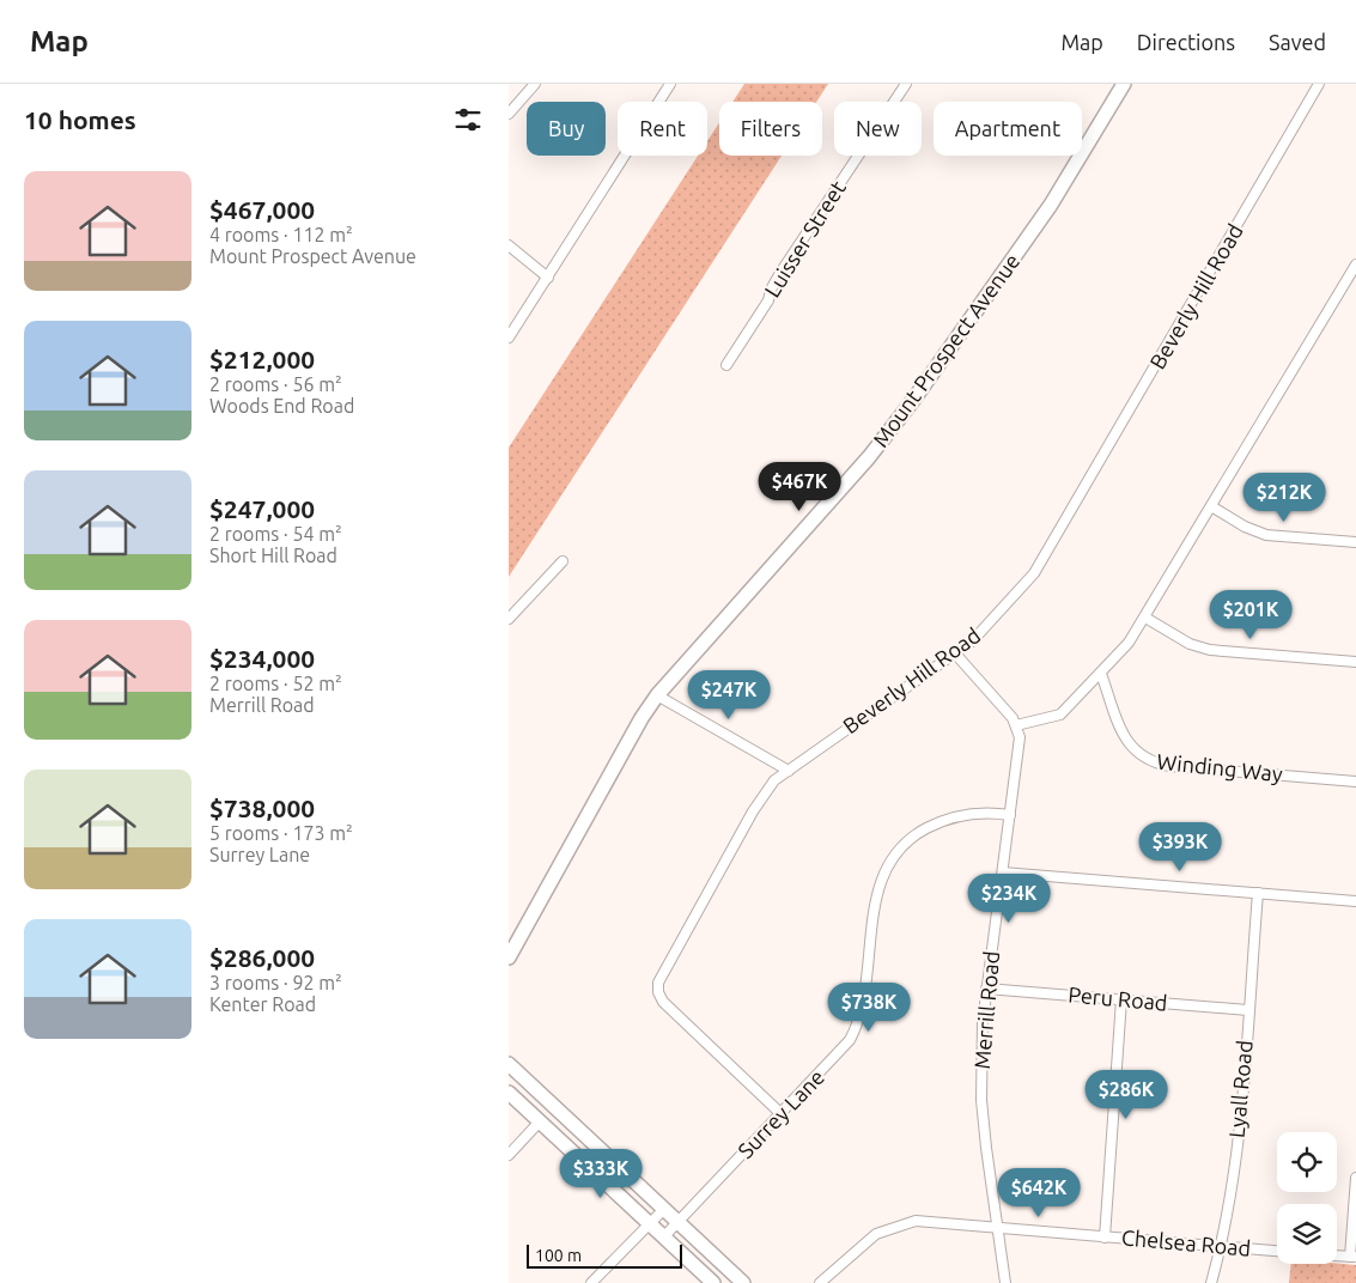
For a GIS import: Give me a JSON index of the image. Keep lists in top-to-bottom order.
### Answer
{
  "streets": {
    "street": [
      "Luisser Street",
      "Beverly Hill Road",
      "Mount Prospect Avenue",
      "Winding Way",
      "Peru Road",
      "Merrill Road",
      "Lyall Road",
      "Surrey Lane",
      "Chelsea Road"
    ]
  },
  "crossings": [
    ["Beverly Hill Road", "Merrill Road"],
    ["Beverly Hill Road", "Surrey Lane"],
    ["Peru Road", "Merrill Road"],
    ["Peru Road", "Lyall Road"],
    ["Merrill Road", "Surrey Lane"],
    ["Merrill Road", "Chelsea Road"],
    ["Lyall Road", "Chelsea Road"]
  ],
  "scale_bar": "100 m",
  "page": {
    "header": "Map",
    "nav": ["Map", "Directions", "Saved"],
    "heading": "10 homes",
    "chip": [
      "Buy",
      "Rent",
      "Filters",
      "New",
      "Apartment"
    ],
    "list": [
      {
        "name": "$467,000",
        "note": "4 rooms · 112 m² · Mount Prospect Avenue"
      },
      {
        "name": "$212,000",
        "note": "2 rooms · 56 m² · Woods End Road"
      },
      {
        "name": "$247,000",
        "note": "2 rooms · 54 m² · Short Hill Road"
      },
      {
        "name": "$234,000",
        "note": "2 rooms · 52 m² · Merrill Road"
      },
      {
        "name": "$738,000",
        "note": "5 rooms · 173 m² · Surrey Lane"
      },
      {
        "name": "$286,000",
        "note": "3 rooms · 92 m² · Kenter Road"
      }
    ],
    "price": [
      "$467K",
      "$212K",
      "$201K",
      "$247K",
      "$393K",
      "$234K",
      "$738K",
      "$286K",
      "$333K",
      "$642K"
    ],
    "scale": "100 m"
  }
}
